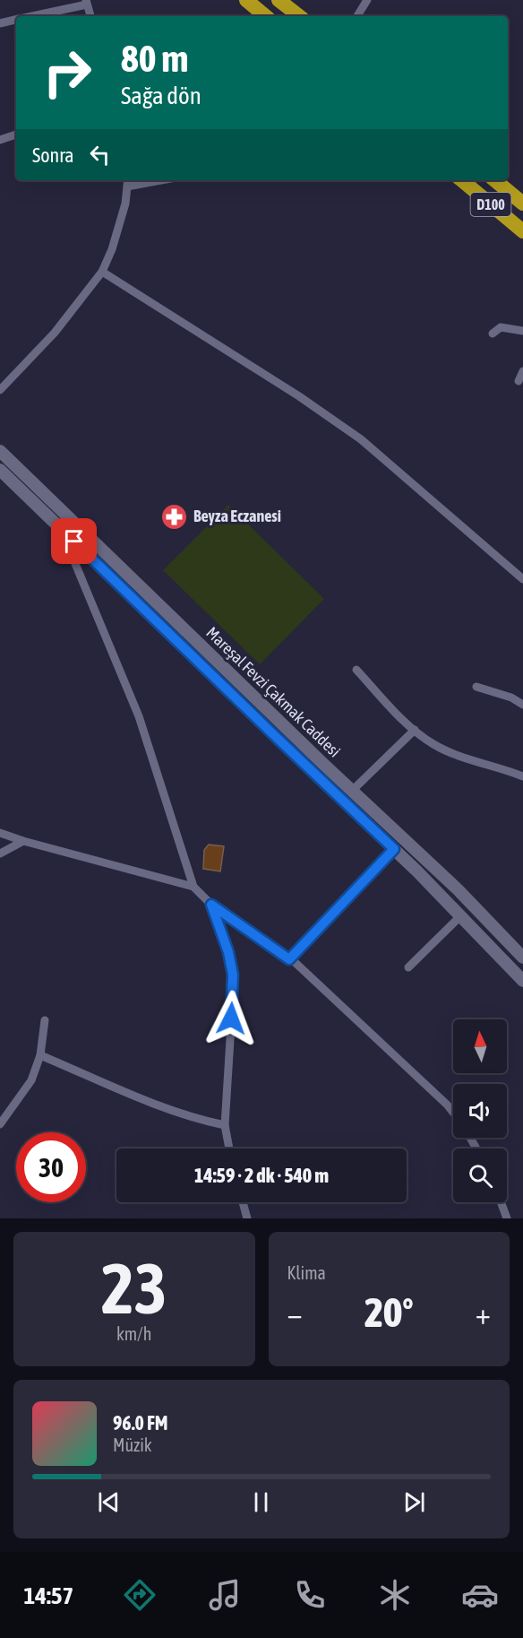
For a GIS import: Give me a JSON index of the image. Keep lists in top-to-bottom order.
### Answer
{
  "streets": {
    "highway": ["D100"],
    "street": ["Mareşal Fevzi Çakmak Caddesi"]
  },
  "places": {
    "pharmacy": ["Beyza Eczanesi"]
  },
  "north": "top",
  "page": {
    "turn": ["80 m", "Sağa dön"],
    "then": "Sonra",
    "limit": "30",
    "trip": "14:59 · 2 dk · 540 m",
    "tile": [
      ["23", "km/h"],
      "Klima"
    ],
    "heat": ["−", "20°", "+"],
    "song": ["96.0 FM", "Müzik"],
    "tabs": "14:57"
  }
}
